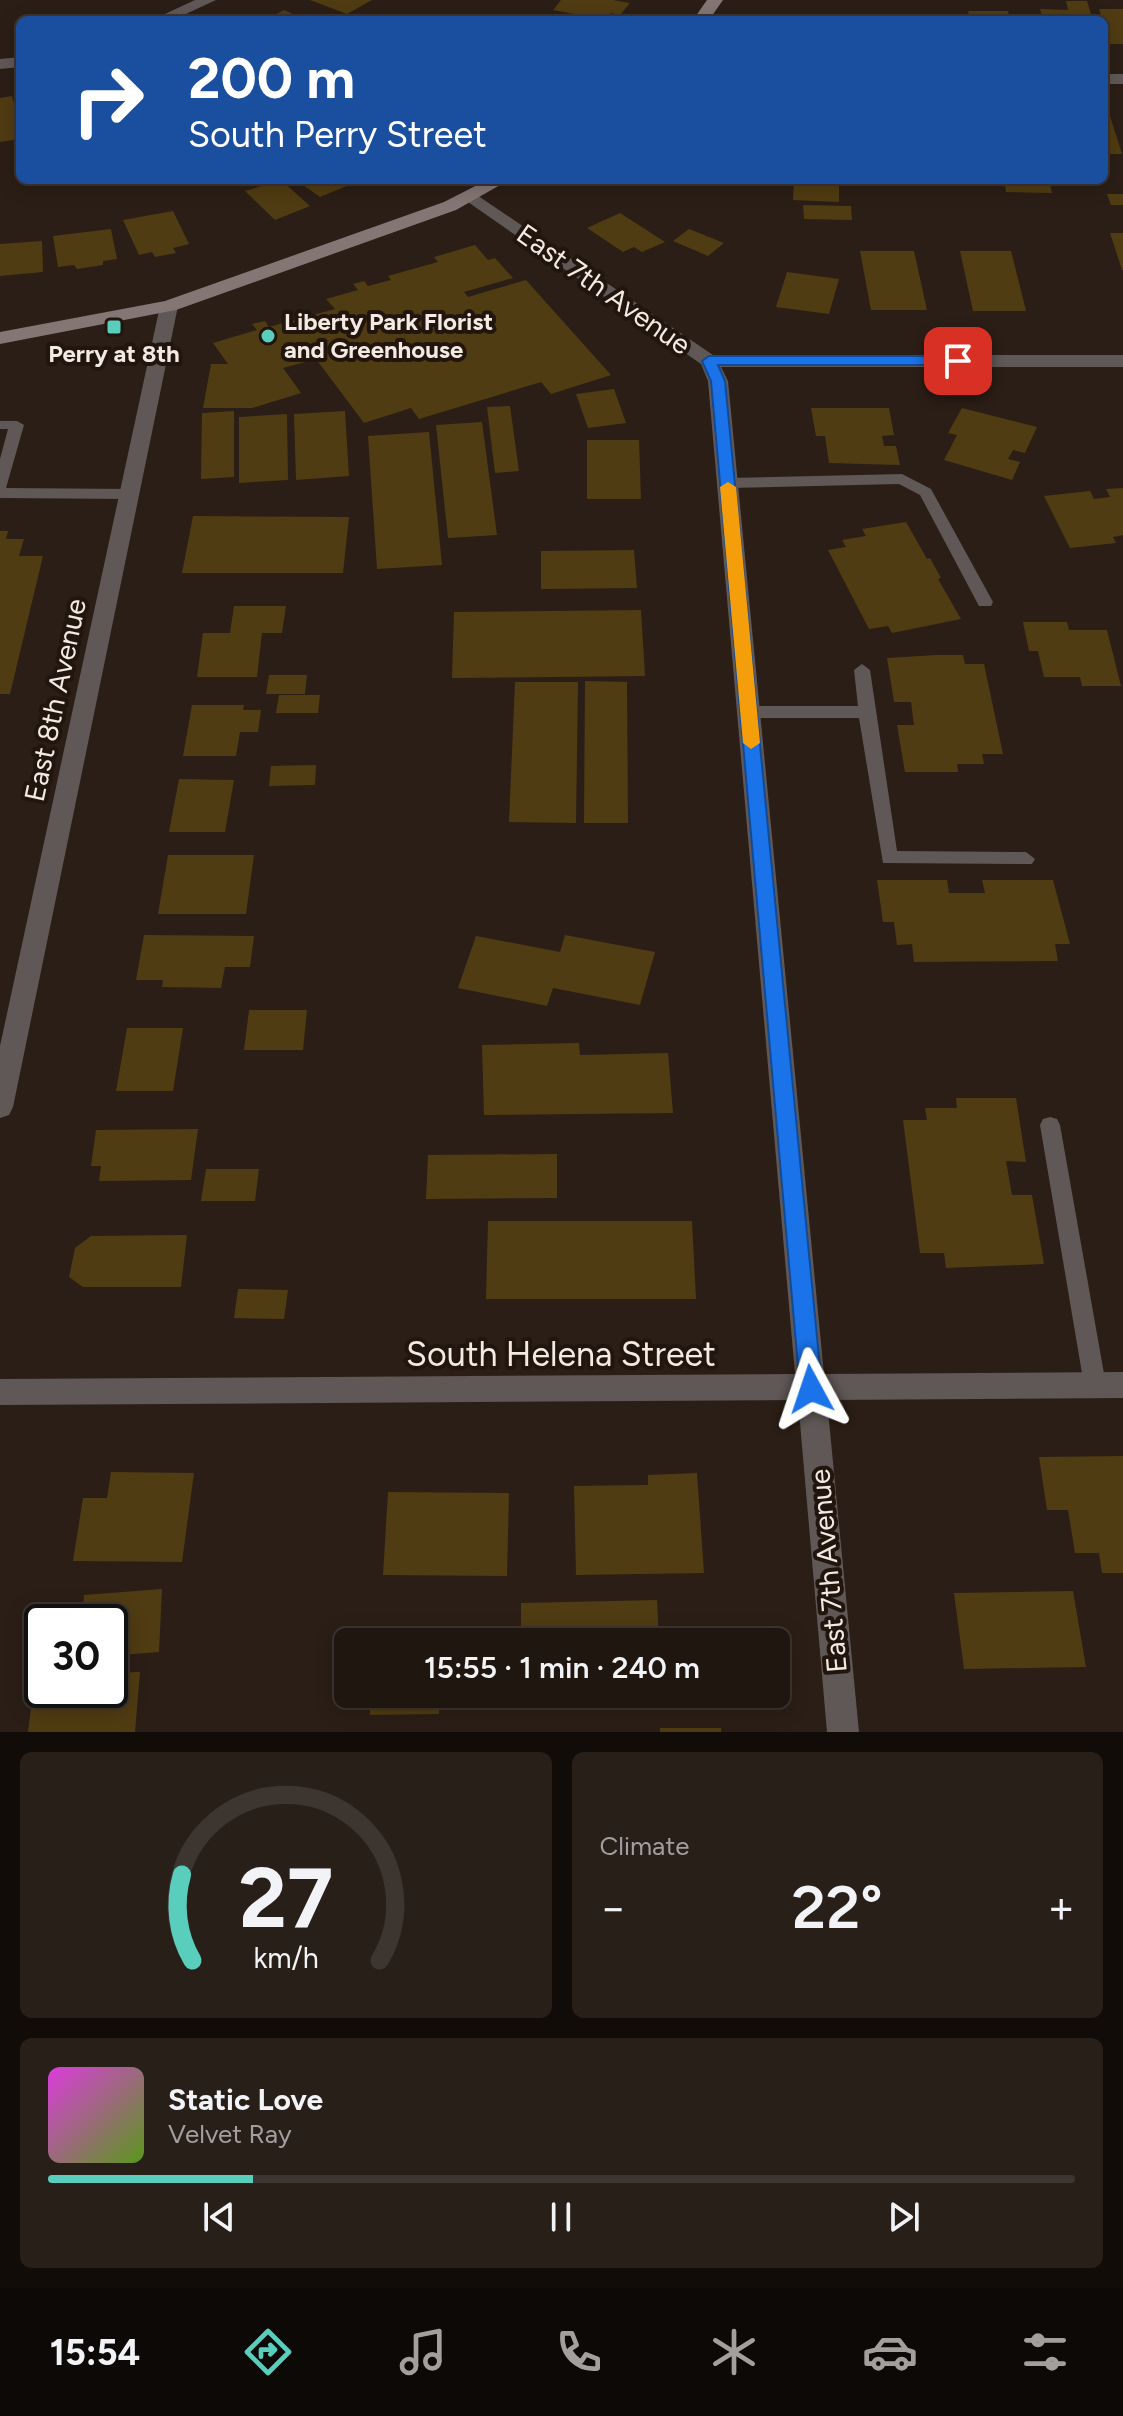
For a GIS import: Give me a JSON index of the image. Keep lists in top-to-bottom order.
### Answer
{
  "streets": {
    "street": ["East 7th Avenue", "East 8th Avenue", "South Helena Street"]
  },
  "crossings": [
    ["East 7th Avenue", "South Helena Street"]
  ],
  "places": {
    "transit": ["Perry at 8th"],
    "other": ["Liberty Park Florist and Greenhouse"]
  },
  "page": {
    "turn": ["200 m", "South Perry Street"],
    "limit": "30",
    "trip": "15:55 · 1 min · 240 m",
    "tile": "Climate",
    "heat": ["−", "22°", "+"],
    "song": ["Static Love", "Velvet Ray"],
    "tabs": "15:54",
    "gauge": ["27", "km/h"]
  }
}
